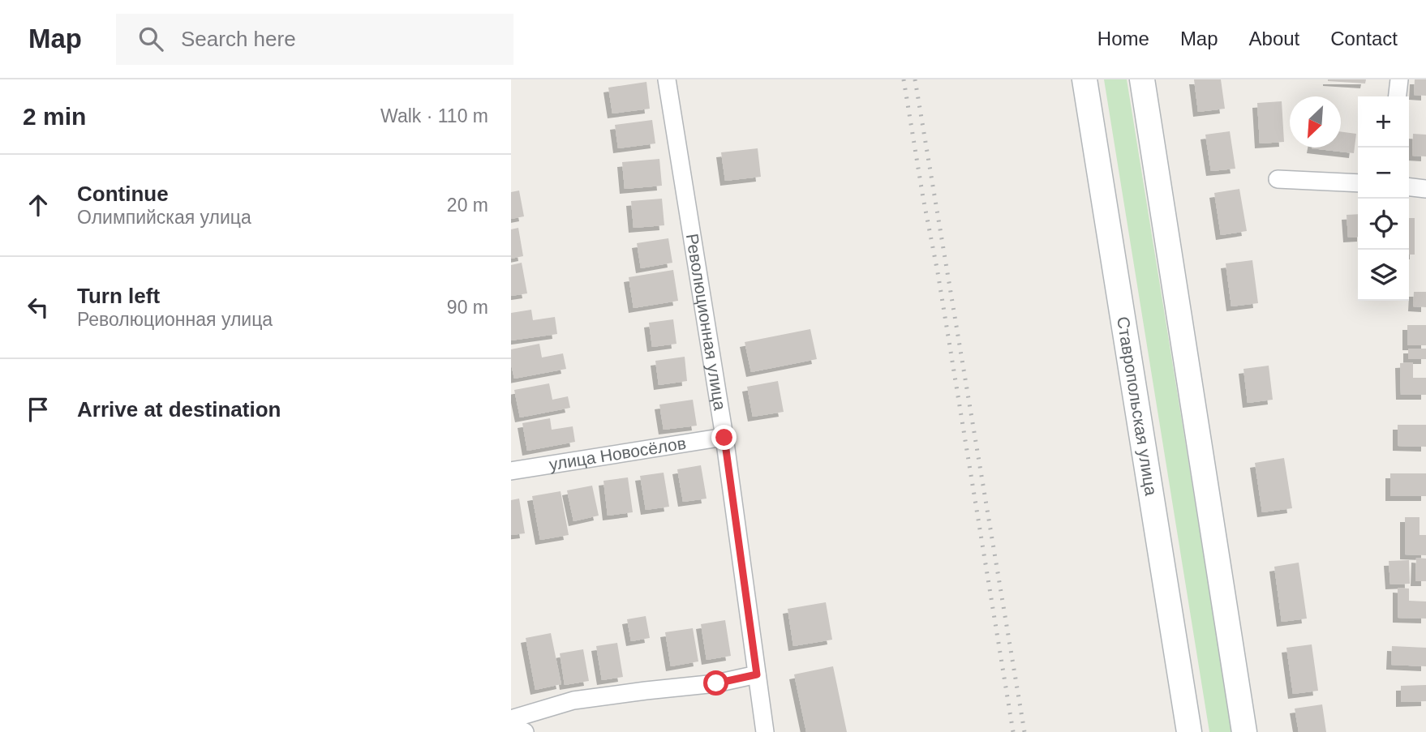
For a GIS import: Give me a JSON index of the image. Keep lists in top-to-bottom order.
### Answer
{
  "streets": {
    "main road": ["Ставропольская улица"],
    "street": ["Революционная улица", "улица Новосёлов"]
  },
  "crossings": [
    ["Революционная улица", "улица Новосёлов"]
  ],
  "north": "bottom left",
  "page": {
    "header": "Map",
    "search": "Search here",
    "nav": [
      "Home",
      "Map",
      "About",
      "Contact"
    ],
    "heading": ["2 min", "Walk · 110 m"],
    "map_buttons": ["+", "−"],
    "list": [
      ["Continue", "Олимпийская улица", "20 m"],
      ["Turn left", "Революционная улица", "90 m"],
      "Arrive at destination"
    ]
  }
}
